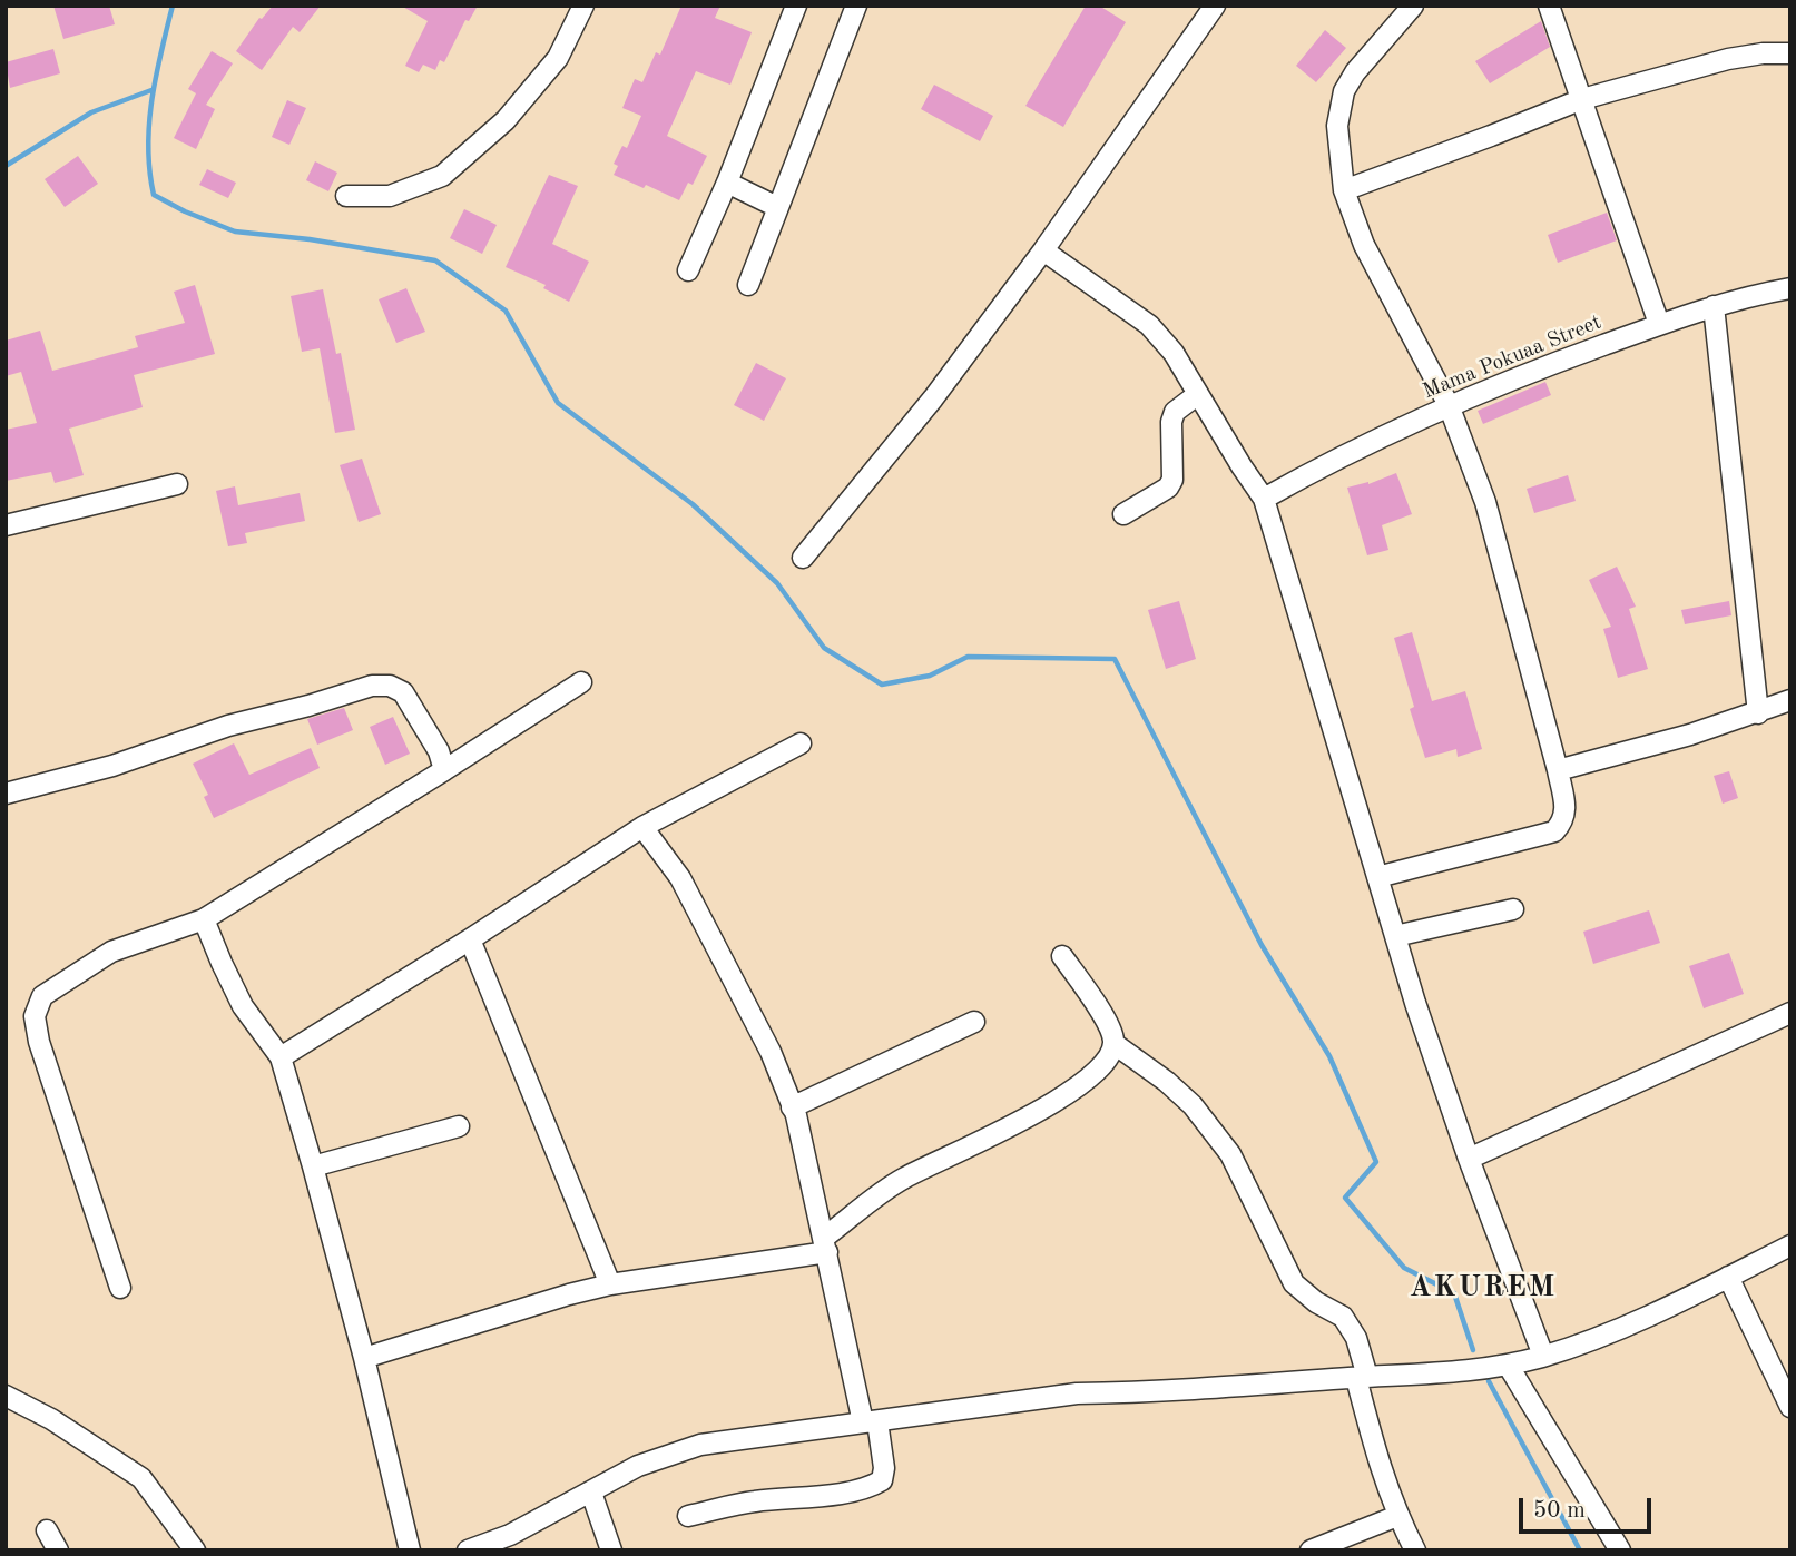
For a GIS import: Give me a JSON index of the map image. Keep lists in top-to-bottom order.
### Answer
{
  "streets": {
    "street": ["Mama Pokuaa Street"]
  },
  "districts": ["AKUREM"],
  "scale_bar": "50 m"
}
